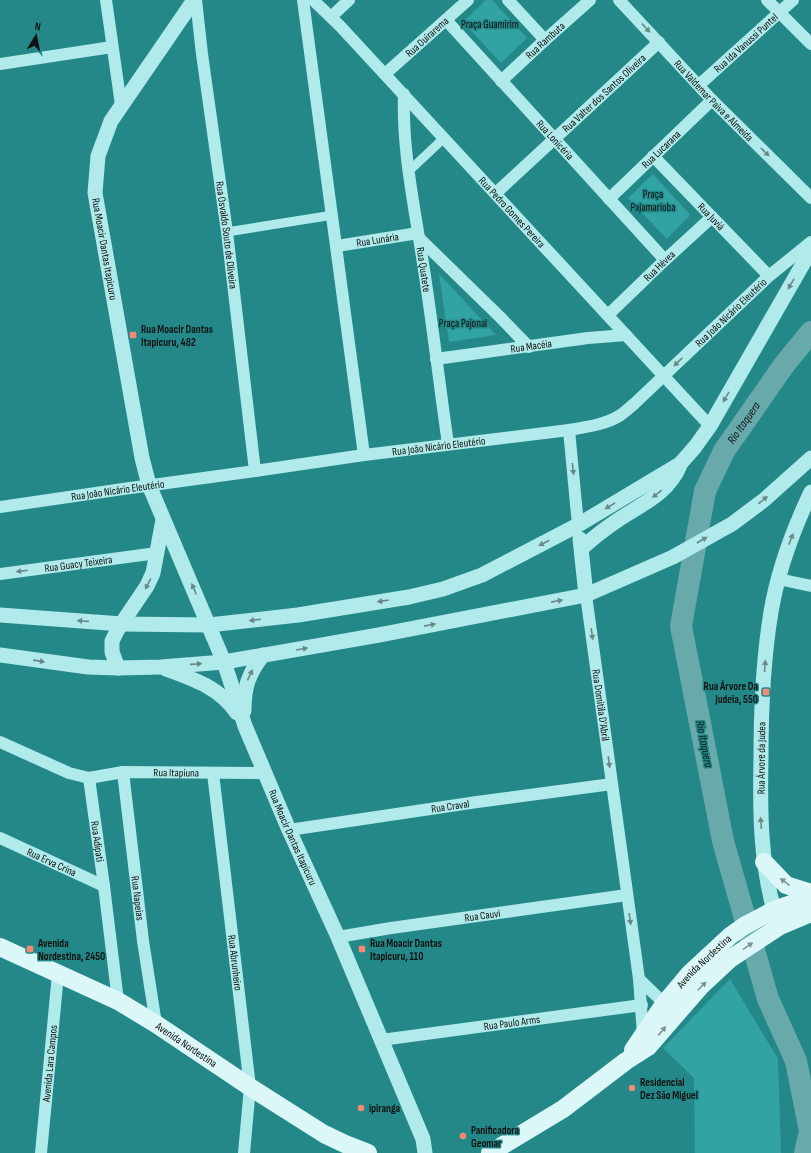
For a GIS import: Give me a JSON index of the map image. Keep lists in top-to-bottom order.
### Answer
{
  "streets": {
    "main road": ["Avenida Nordestina"],
    "street": [
      "Rua Ouirarema",
      "Rua Rambuta",
      "Rua Ida Vanussi Puntel",
      "Rua Valter dos Santos Oliveira",
      "Rua Valdemar Paiva e Almeida",
      "Rua Lonicéria",
      "Rua Lucarana",
      "Rua Pedro Gomes Pereira",
      "Rua Juviá",
      "Rua Osvaldo Souto de Oliveira",
      "Rua Lunária",
      "Rua Moacir Dantas Itapicuru",
      "Rua Hévea",
      "Rua Quatete",
      "Rua João Nicário Eleutério",
      "Rua Macéia",
      "Rua Guacy Teixeira",
      "Rua Domitila D'Abril",
      "Rua Árvore da Judea",
      "Rua Itapiuna",
      "Rua Craval",
      "Rua Adipati",
      "Rua Erva Crina",
      "Rua Napeias",
      "Rua Cauvi",
      "Rua Abrunheiro",
      "Rua Paulo Arms",
      "Avenida Lara Campos"
    ]
  },
  "crossings": [
    ["Rua Ouirarema", "Rua Lonicéria"],
    ["Rua Ouirarema", "Rua Pedro Gomes Pereira"],
    ["Rua Rambuta", "Rua Lonicéria"],
    ["Rua Ida Vanussi Puntel", "Rua Valdemar Paiva e Almeida"],
    ["Rua Valter dos Santos Oliveira", "Rua Valdemar Paiva e Almeida"],
    ["Rua Valter dos Santos Oliveira", "Rua Lonicéria"],
    ["Rua Valter dos Santos Oliveira", "Rua Pedro Gomes Pereira"],
    ["Rua Valdemar Paiva e Almeida", "Rua Lucarana"],
    ["Rua Lonicéria", "Rua Lucarana"],
    ["Rua Lonicéria", "Rua Hévea"],
    ["Rua Lucarana", "Rua Juviá"],
    ["Rua Pedro Gomes Pereira", "Rua Hévea"],
    ["Rua Pedro Gomes Pereira", "Rua Quatete"],
    ["Rua Pedro Gomes Pereira", "Rua João Nicário Eleutério"],
    ["Rua Pedro Gomes Pereira", "Rua Macéia"],
    ["Rua Juviá", "Rua Hévea"],
    ["Rua Juviá", "Rua João Nicário Eleutério"],
    ["Rua Osvaldo Souto de Oliveira", "Rua Moacir Dantas Itapicuru"],
    ["Rua Osvaldo Souto de Oliveira", "Rua João Nicário Eleutério"],
    ["Rua Lunária", "Rua Quatete"],
    ["Rua Moacir Dantas Itapicuru", "Rua João Nicário Eleutério"],
    ["Rua Moacir Dantas Itapicuru", "Rua Itapiuna"],
    ["Rua Moacir Dantas Itapicuru", "Rua Craval"],
    ["Rua Moacir Dantas Itapicuru", "Rua Cauvi"],
    ["Rua Moacir Dantas Itapicuru", "Rua Paulo Arms"],
    ["Rua Quatete", "Rua João Nicário Eleutério"],
    ["Rua Quatete", "Rua Macéia"],
    ["Rua João Nicário Eleutério", "Rua Domitila D'Abril"],
    ["Rua Domitila D'Abril", "Rua Craval"],
    ["Rua Domitila D'Abril", "Rua Cauvi"],
    ["Rua Domitila D'Abril", "Avenida Nordestina"],
    ["Rua Domitila D'Abril", "Rua Paulo Arms"],
    ["Rua Árvore da Judea", "Avenida Nordestina"],
    ["Rua Itapiuna", "Rua Adipati"],
    ["Rua Itapiuna", "Rua Napeias"],
    ["Rua Itapiuna", "Rua Abrunheiro"],
    ["Rua Adipati", "Rua Erva Crina"],
    ["Rua Adipati", "Avenida Nordestina"],
    ["Rua Napeias", "Avenida Nordestina"],
    ["Avenida Nordestina", "Rua Abrunheiro"],
    ["Avenida Nordestina", "Avenida Lara Campos"]
  ],
  "one_way": ["Rua Valdemar Paiva e Almeida", "Rua Domitila D'Abril", "Rua Árvore da Judea"],
  "water": ["Rio Itaquera"],
  "parks": ["Praça Guamirim", "Praça Pajamarioba", "Praça Pajonal"],
  "places": {
    "transit": [
      "Rua Moacir Dantas Itapicuru, 482",
      "Rua Árvore Da Judeia, 550",
      "Avenida Nordestina, 2450",
      "Rua Moacir Dantas Itapicuru, 110"
    ],
    "other": ["Residencial Dez São Miguel", "ipiranga", "Panificadora Geomar"]
  },
  "north": "top"
}
